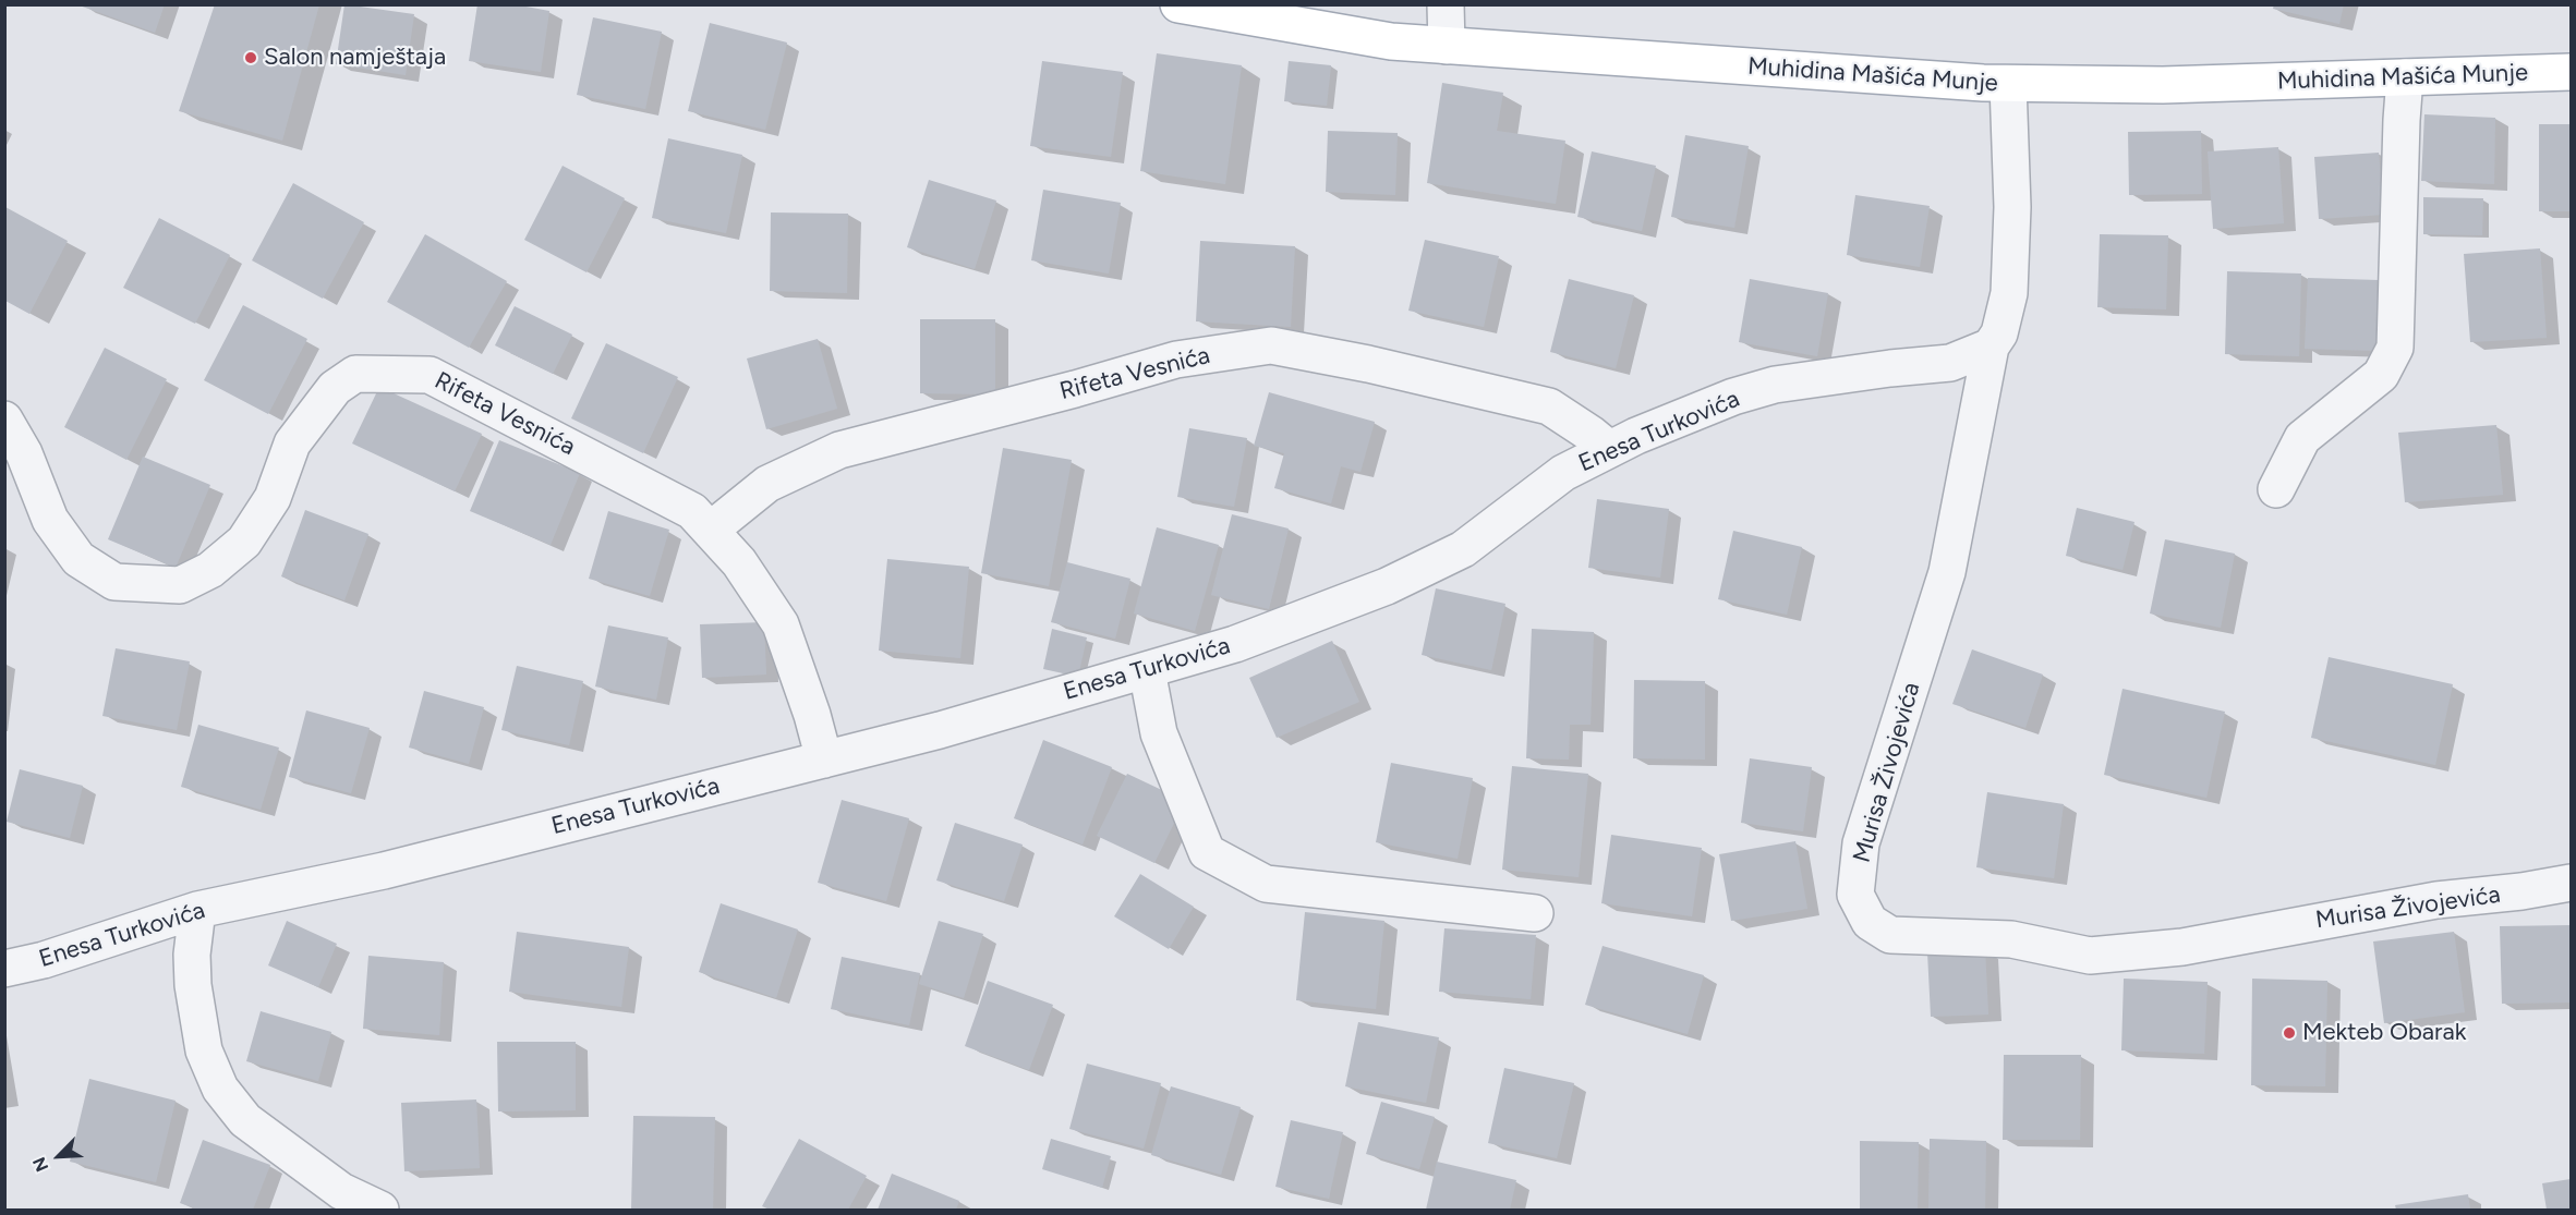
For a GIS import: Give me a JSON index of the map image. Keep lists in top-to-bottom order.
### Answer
{
  "streets": {
    "main road": ["Muhidina Mašića Munje"],
    "street": ["Rifeta Vesnića", "Enesa Turkovića", "Murisa Živojevića"]
  },
  "crossings": [
    ["Rifeta Vesnića", "Enesa Turkovića"],
    ["Enesa Turkovića", "Murisa Živojevića"]
  ],
  "places": ["Salon namještaja", "Mekteb Obarak"],
  "north": "bottom left"
}
